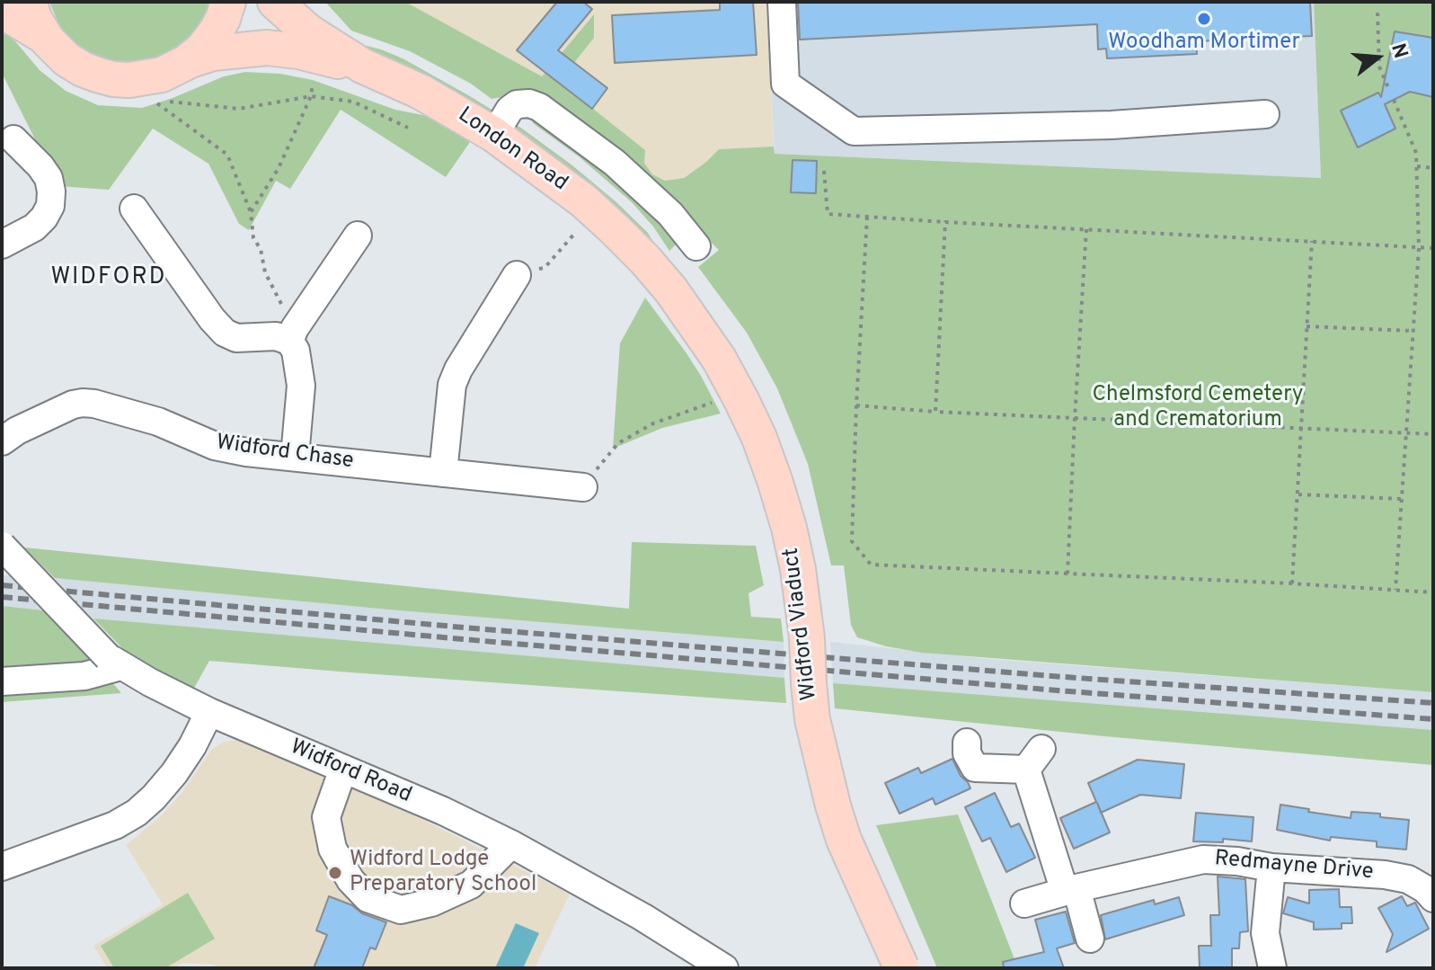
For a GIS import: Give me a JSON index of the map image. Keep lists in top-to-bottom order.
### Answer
{
  "streets": {
    "main road": ["London Road", "Widford Viaduct"],
    "street": ["Widford Chase", "Widford Road", "Redmayne Drive"]
  },
  "crossings": [
    ["London Road", "Widford Viaduct"]
  ],
  "districts": ["WIDFORD"],
  "parks": ["Chelmsford Cemetery and Crematorium"],
  "places": ["Woodham Mortimer", "Widford Lodge Preparatory School"],
  "north": "right"
}
